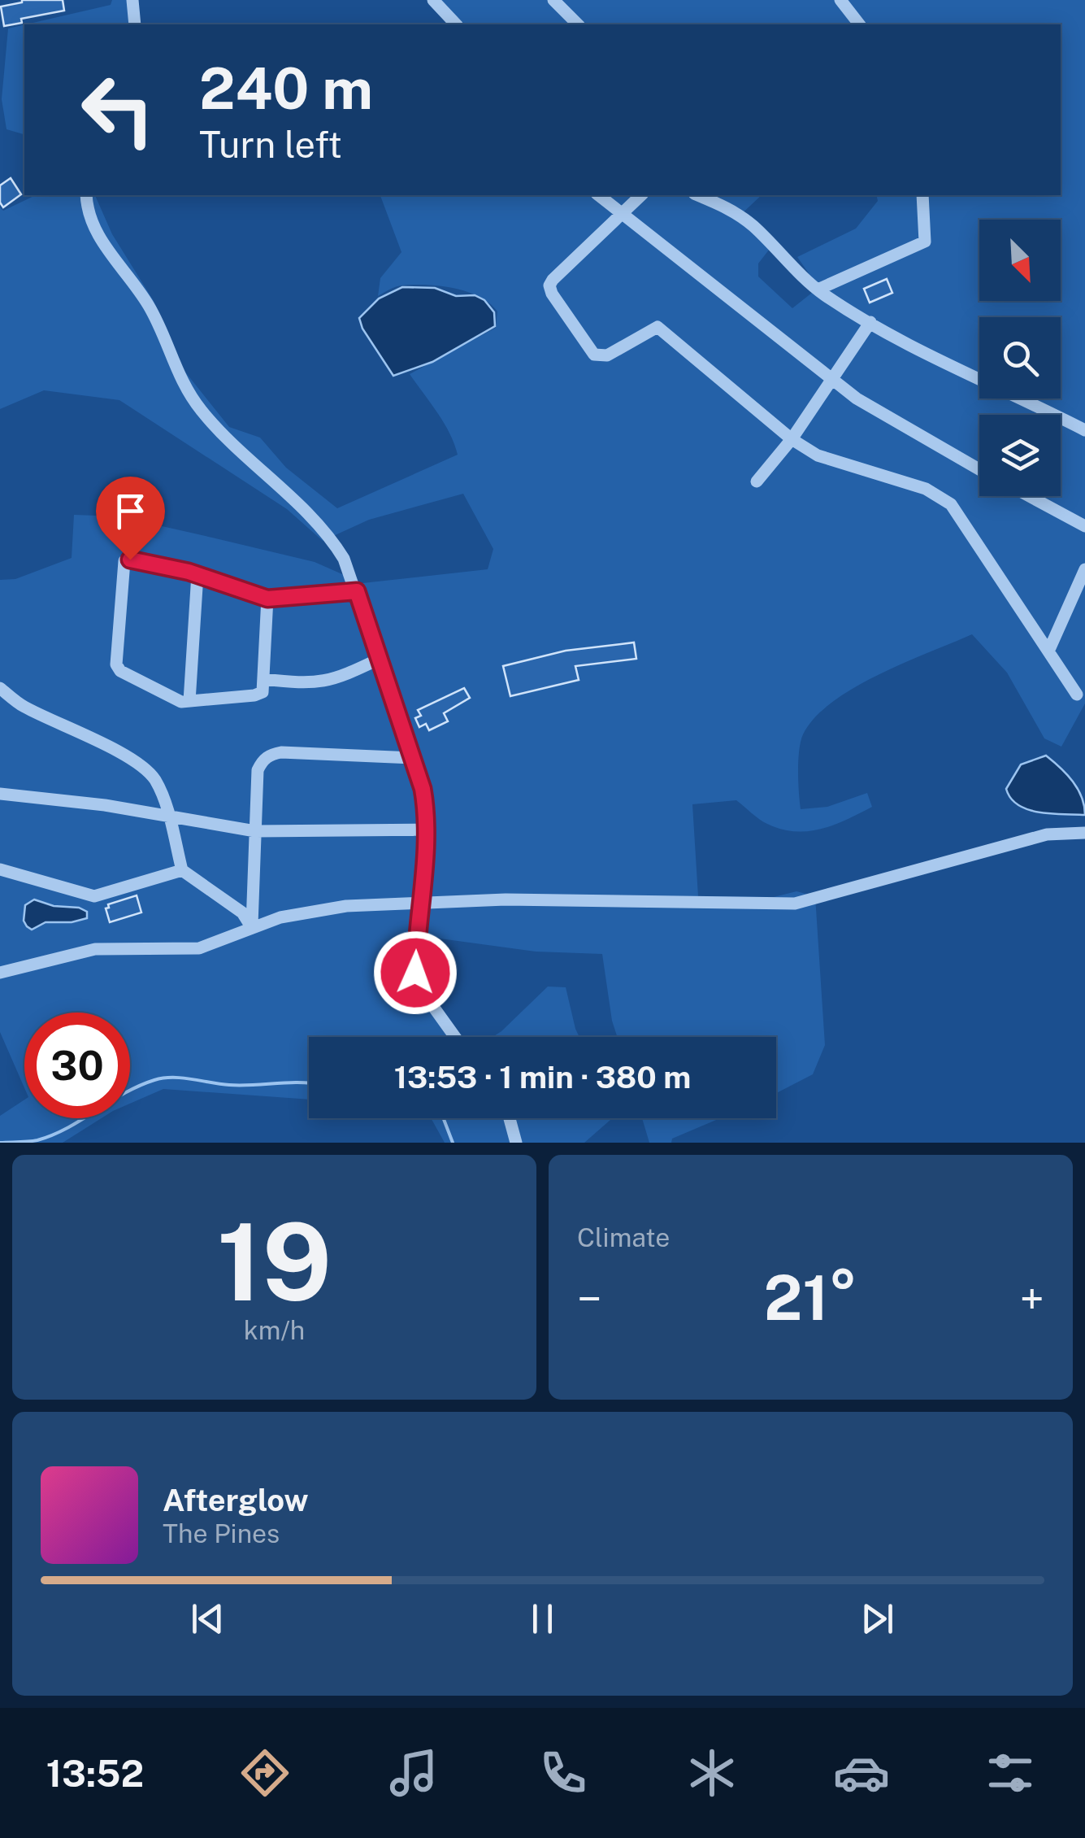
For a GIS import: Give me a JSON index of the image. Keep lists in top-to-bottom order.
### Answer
{
  "north": "bottom right",
  "page": {
    "turn": ["240 m", "Turn left"],
    "limit": "30",
    "trip": "13:53 · 1 min · 380 m",
    "tile": [
      ["19", "km/h"],
      "Climate"
    ],
    "heat": ["−", "21°", "+"],
    "song": ["Afterglow", "The Pines"],
    "tabs": "13:52"
  }
}
